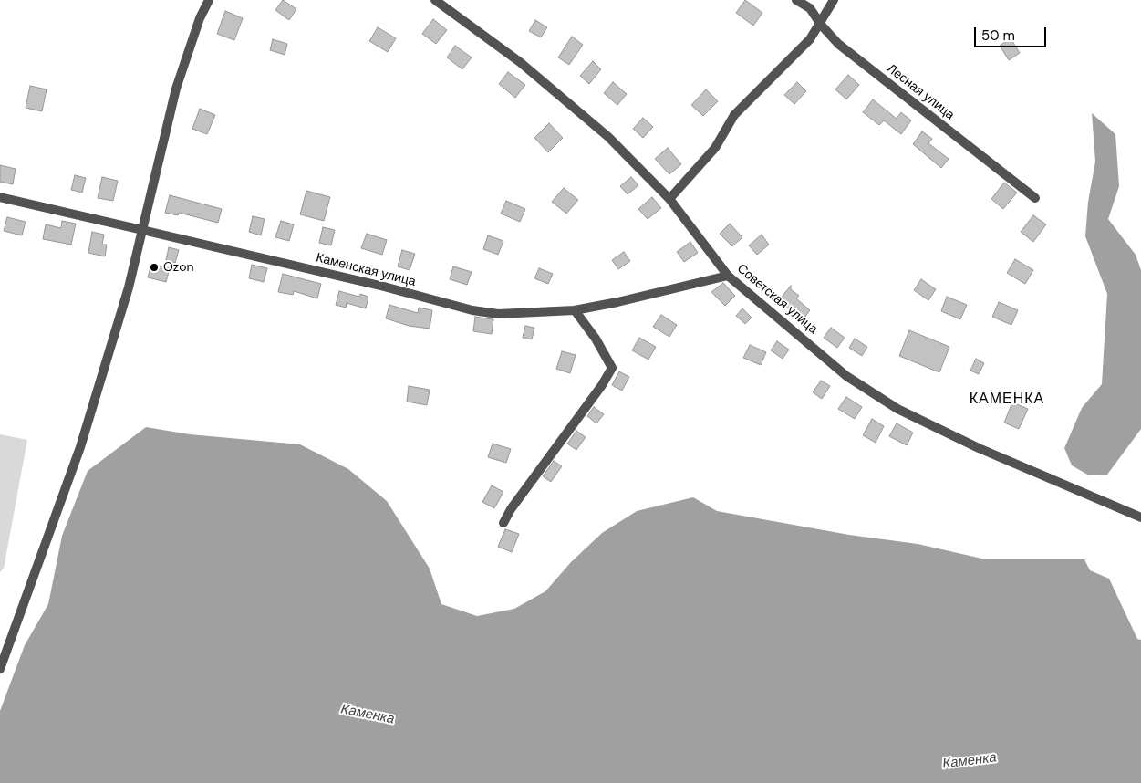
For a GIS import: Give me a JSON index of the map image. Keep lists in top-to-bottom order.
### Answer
{
  "streets": {
    "street": ["Лесная улица", "Каменская улица", "Советская улица"]
  },
  "crossings": [
    ["Каменская улица", "Советская улица"]
  ],
  "districts": ["КАМЕНКА"],
  "water": ["Каменка"],
  "places": ["Ozon"],
  "scale_bar": "50 m"
}
